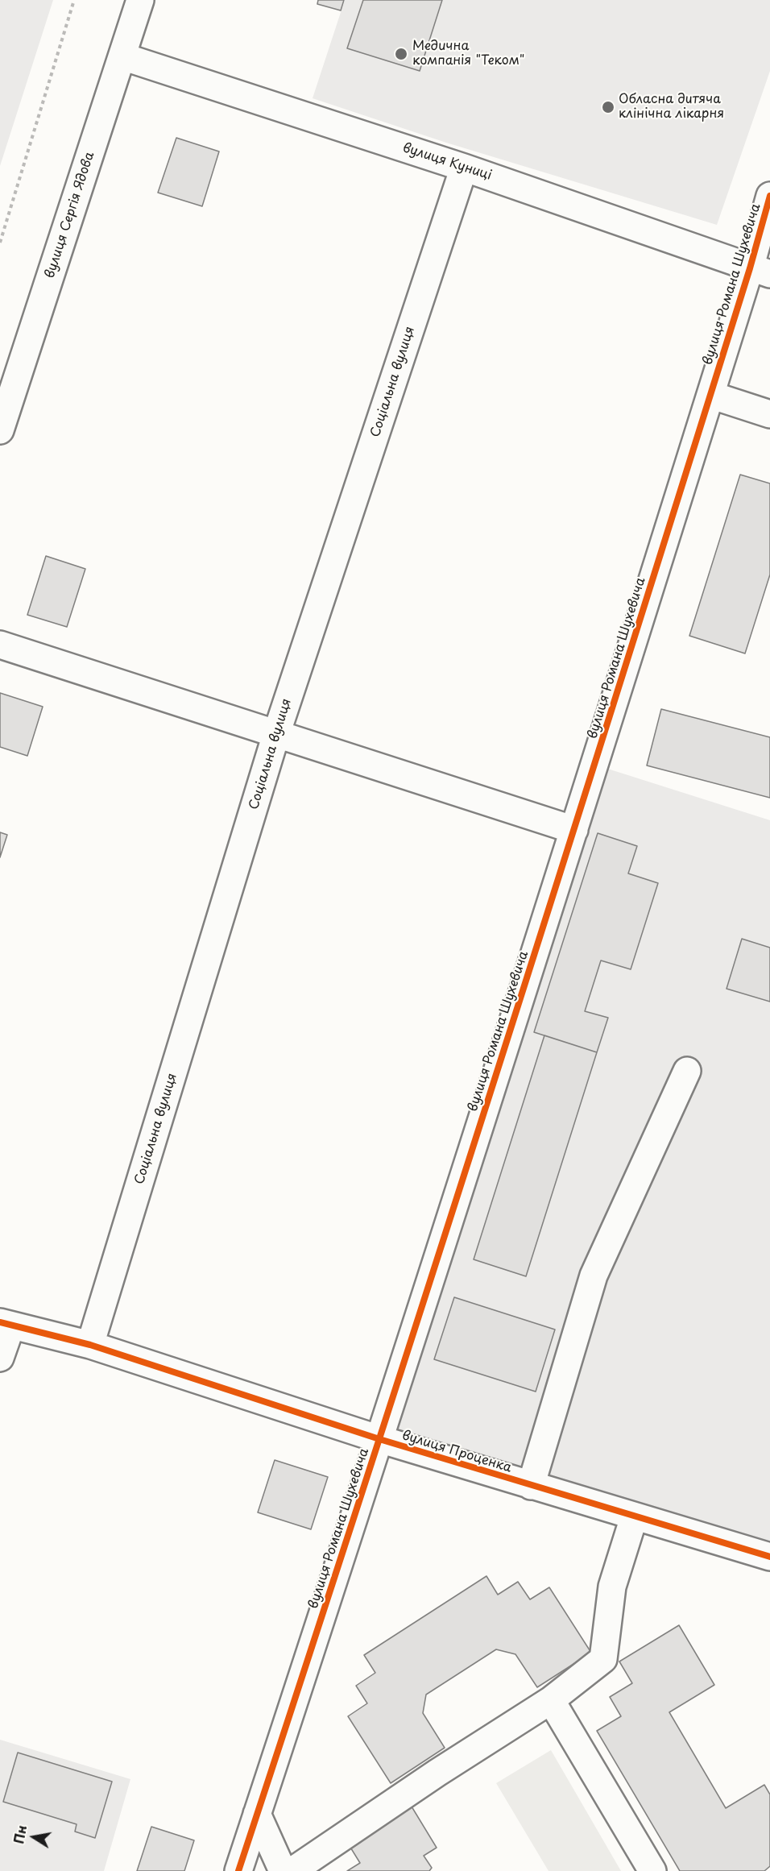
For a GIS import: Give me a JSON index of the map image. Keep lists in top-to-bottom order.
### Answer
{
  "streets": {
    "street": [
      "вулиця Куниці",
      "вулиця Сергія Ядова",
      "вулиця Романа Шухевича",
      "Соціальна вулиця",
      "вулиця Проценка"
    ]
  },
  "crossings": [
    ["вулиця Куниці", "вулиця Сергія Ядова"],
    ["вулиця Куниці", "вулиця Романа Шухевича"],
    ["вулиця Куниці", "Соціальна вулиця"],
    ["вулиця Романа Шухевича", "вулиця Проценка"],
    ["Соціальна вулиця", "вулиця Проценка"]
  ],
  "places": ["Медична компанія \"Теком\"", "Обласна дитяча клінічна лікарня"],
  "north": "left"
}
